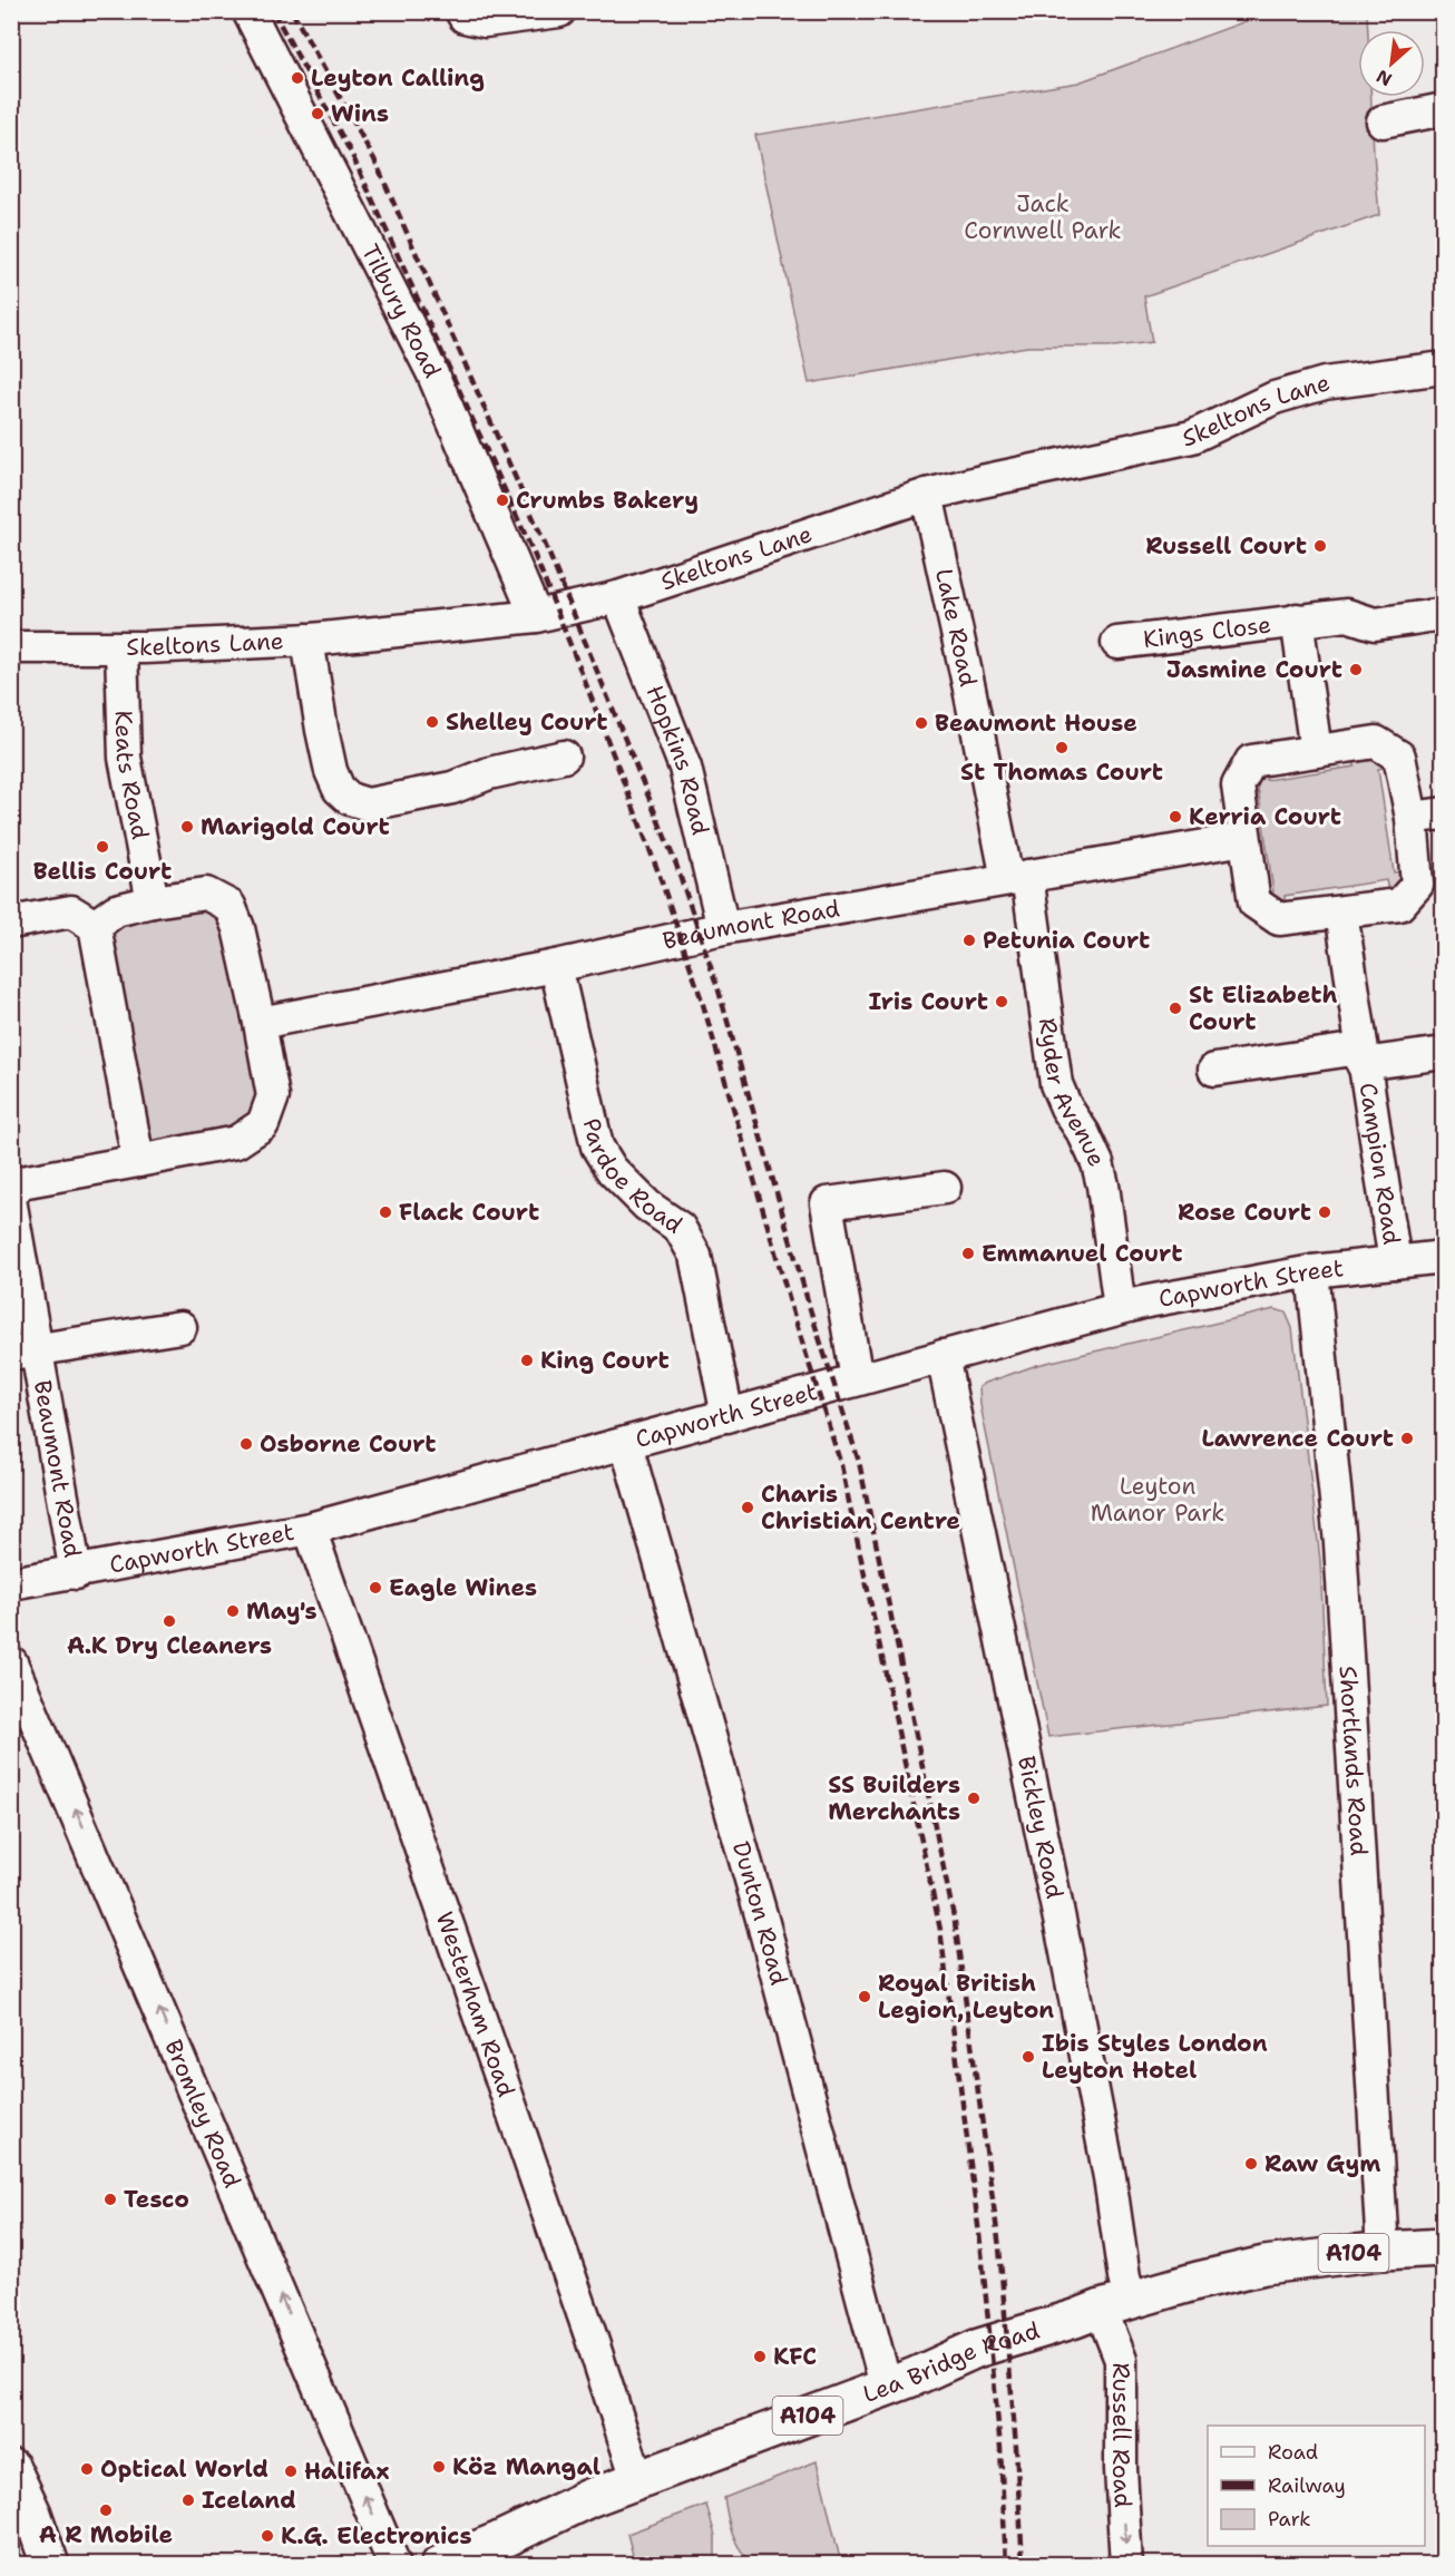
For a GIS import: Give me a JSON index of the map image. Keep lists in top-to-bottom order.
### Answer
{
  "streets": {
    "main road": ["A104", "Lea Bridge Road"],
    "street": [
      "Tilbury Road",
      "Skeltons Lane",
      "Lake Road",
      "Kings Close",
      "Hopkins Road",
      "Keats Road",
      "Beaumont Road",
      "Ryder Avenue",
      "Campion Road",
      "Pardoe Road",
      "Capworth Street",
      "Shortlands Road",
      "Bickley Road",
      "Dunton Road",
      "Westerham Road",
      "Bromley Road",
      "Russell Road"
    ]
  },
  "crossings": [
    ["Tilbury Road", "Skeltons Lane"],
    ["Skeltons Lane", "Lake Road"],
    ["Skeltons Lane", "Hopkins Road"],
    ["Skeltons Lane", "Keats Road"],
    ["Lake Road", "Beaumont Road"],
    ["Lake Road", "Ryder Avenue"],
    ["Kings Close", "Beaumont Road"],
    ["Kings Close", "Campion Road"],
    ["Hopkins Road", "Beaumont Road"],
    ["Beaumont Road", "Ryder Avenue"],
    ["Beaumont Road", "Campion Road"],
    ["Beaumont Road", "Pardoe Road"],
    ["Beaumont Road", "Capworth Street"],
    ["Ryder Avenue", "Capworth Street"],
    ["Campion Road", "Capworth Street"],
    ["Pardoe Road", "Capworth Street"],
    ["Capworth Street", "Shortlands Road"],
    ["Capworth Street", "Bickley Road"],
    ["Capworth Street", "Dunton Road"],
    ["Capworth Street", "Westerham Road"],
    ["Shortlands Road", "Lea Bridge Road"],
    ["Bickley Road", "Lea Bridge Road"],
    ["Bickley Road", "Russell Road"],
    ["Dunton Road", "Lea Bridge Road"],
    ["Westerham Road", "Lea Bridge Road"],
    ["Lea Bridge Road", "Russell Road"]
  ],
  "one_way": ["Bromley Road", "Russell Road"],
  "parks": ["Jack Cornwell Park", "Leyton Manor Park"],
  "places": [
    "Leyton Calling",
    "Wins",
    "Crumbs Bakery",
    "Russell Court",
    "Jasmine Court",
    "Shelley Court",
    "Beaumont House",
    "St Thomas Court",
    "Kerria Court",
    "Marigold Court",
    "Bellis Court",
    "Petunia Court",
    "Iris Court",
    "St Elizabeth Court",
    "Flack Court",
    "Rose Court",
    "Emmanuel Court",
    "King Court",
    "Lawrence Court",
    "Osborne Court",
    "Charis Christian Centre",
    "Eagle Wines",
    "May's",
    "A.K Dry Cleaners",
    "SS Builders Merchants",
    "Royal British Legion, Leyton",
    "Ibis Styles London Leyton Hotel",
    "Raw Gym",
    "Tesco",
    "KFC",
    "Köz Mangal",
    "Optical World",
    "Halifax",
    "Iceland",
    "A R Mobile",
    "K.G. Electronics"
  ],
  "legend": ["Road", "Railway", "Park"],
  "north": "bottom left"
}
